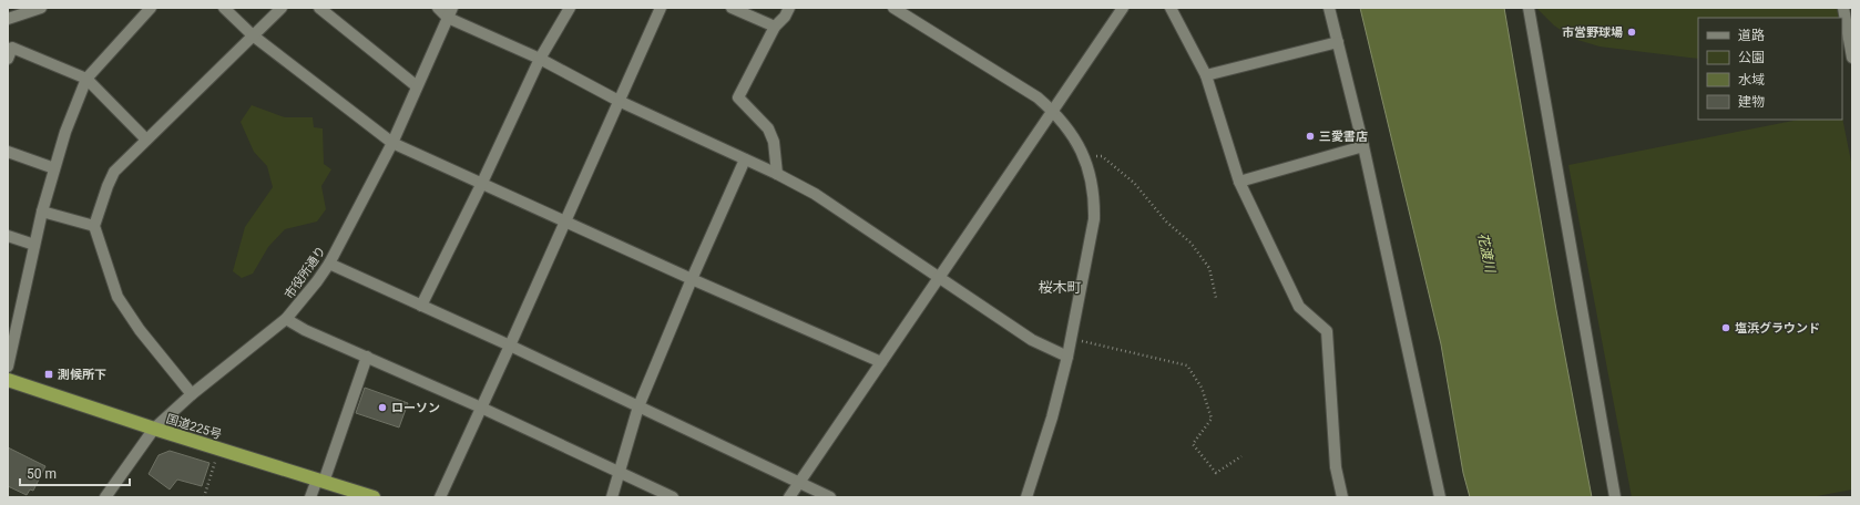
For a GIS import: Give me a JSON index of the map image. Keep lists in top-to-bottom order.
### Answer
{
  "streets": {
    "highway": ["国道225号"],
    "street": ["市役所通り"]
  },
  "crossings": [
    ["市役所通り", "国道225号"]
  ],
  "districts": ["桜木町"],
  "water": ["花渡川"],
  "places": {
    "other": [
      "市営野球場",
      "三愛書店",
      "塩浜グラウンド",
      "ローソン"
    ],
    "transit": ["測候所下"]
  },
  "legend": [
    "道路",
    "公園",
    "水域",
    "建物"
  ],
  "scale_bar": "50 m"
}
